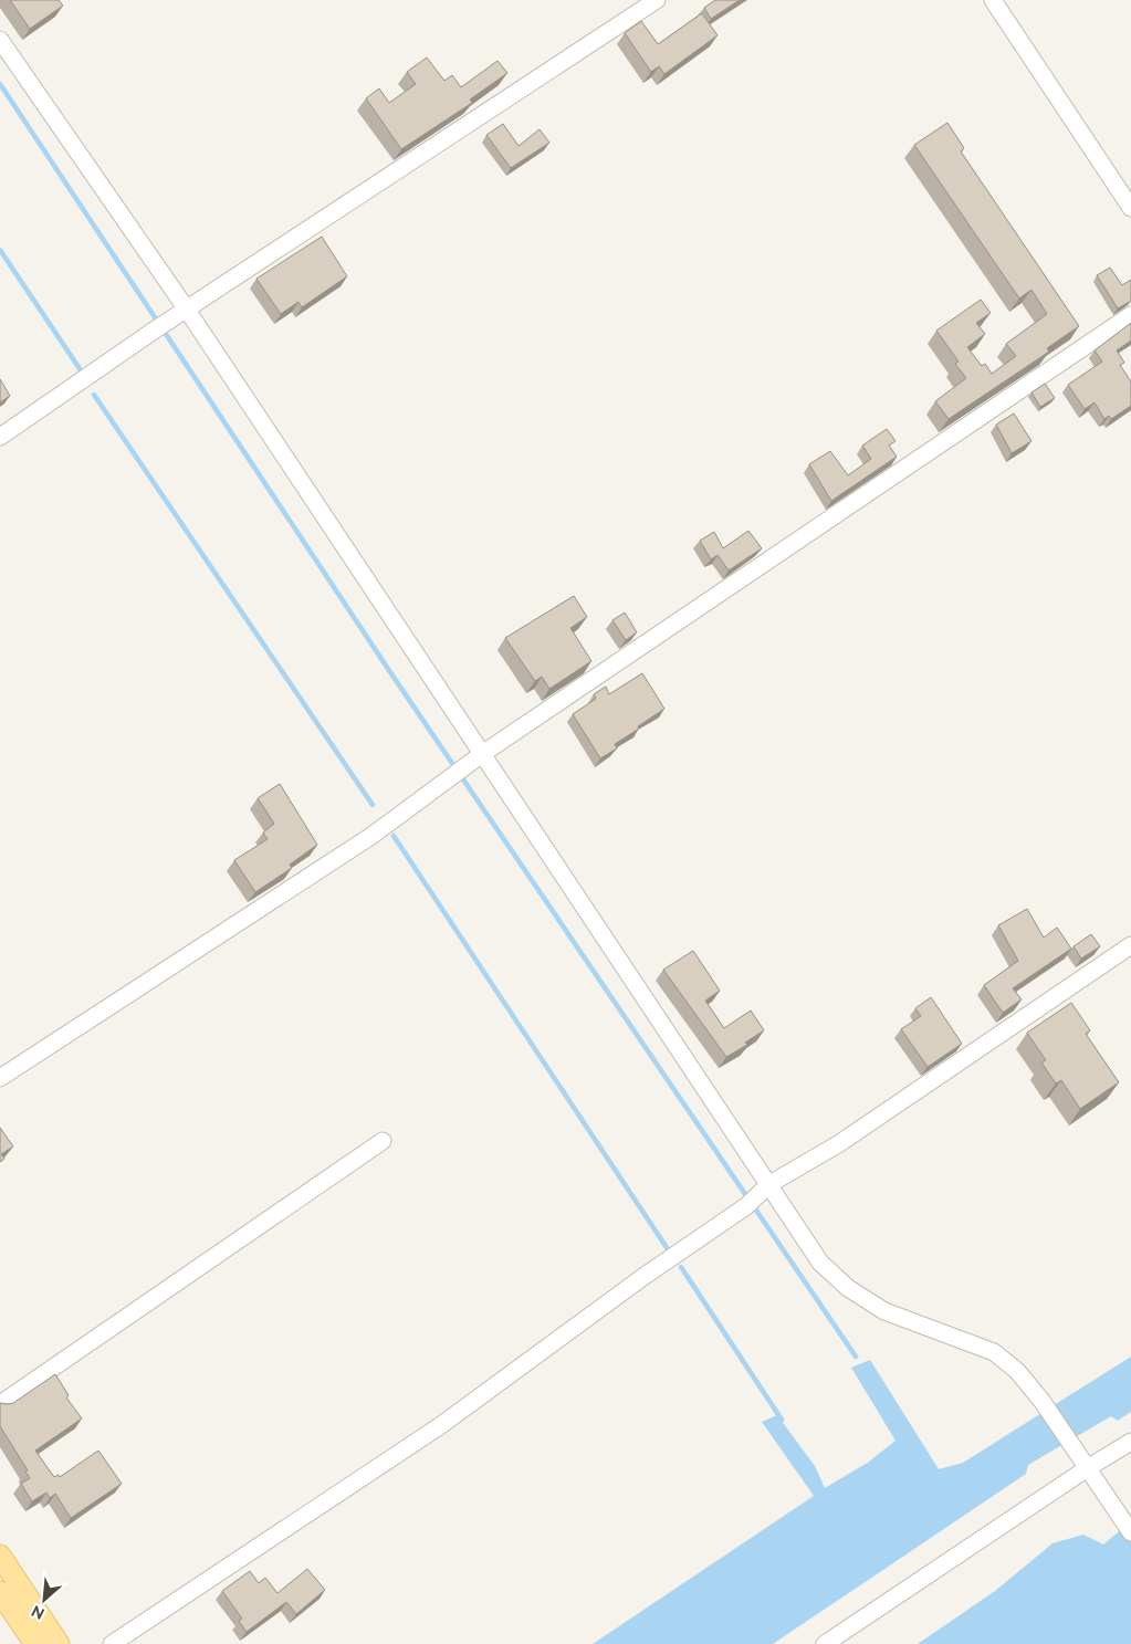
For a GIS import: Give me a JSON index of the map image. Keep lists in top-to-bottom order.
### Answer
{
  "north": "bottom left"
}
